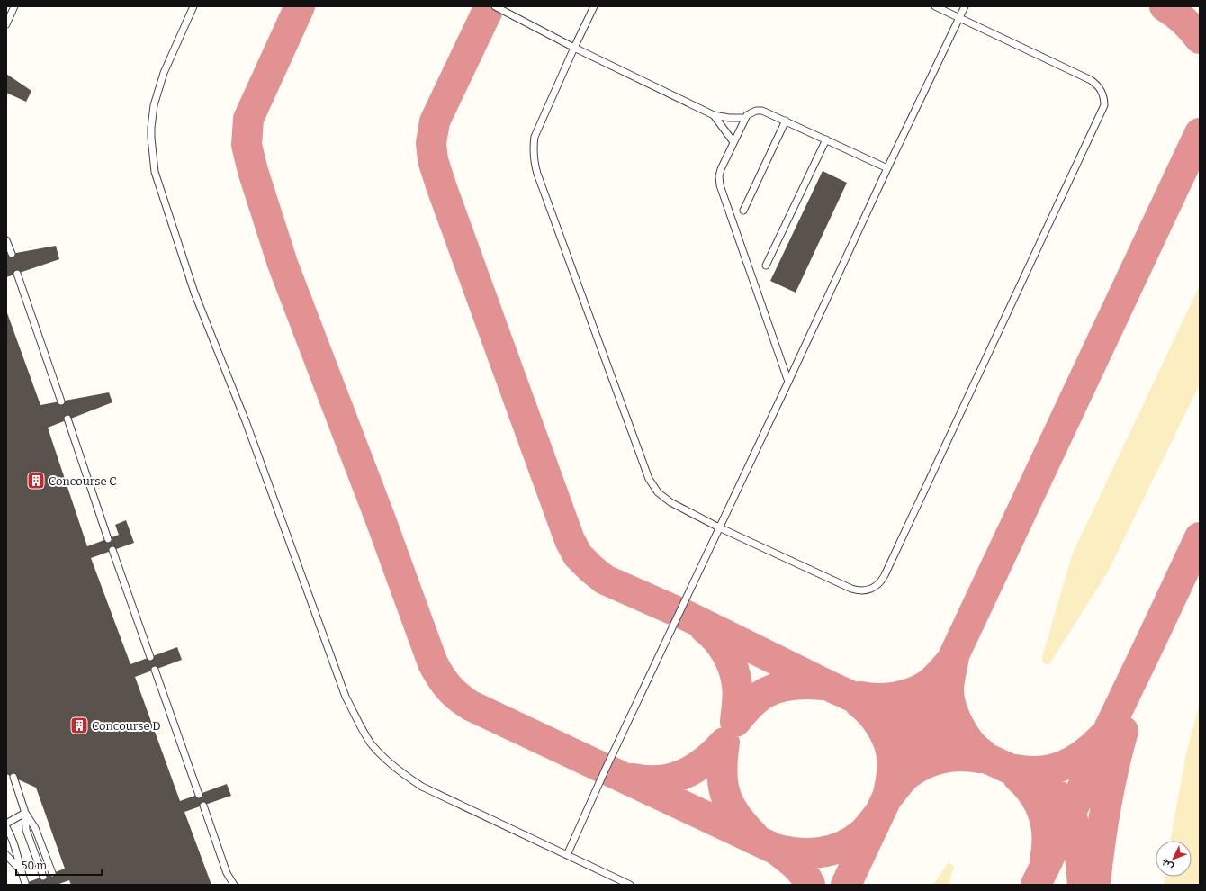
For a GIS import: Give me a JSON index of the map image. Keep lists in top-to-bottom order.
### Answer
{
  "places": {
    "building": ["Concourse C", "Concourse D"]
  },
  "scale_bar": "50 m",
  "north": "bottom left"
}
